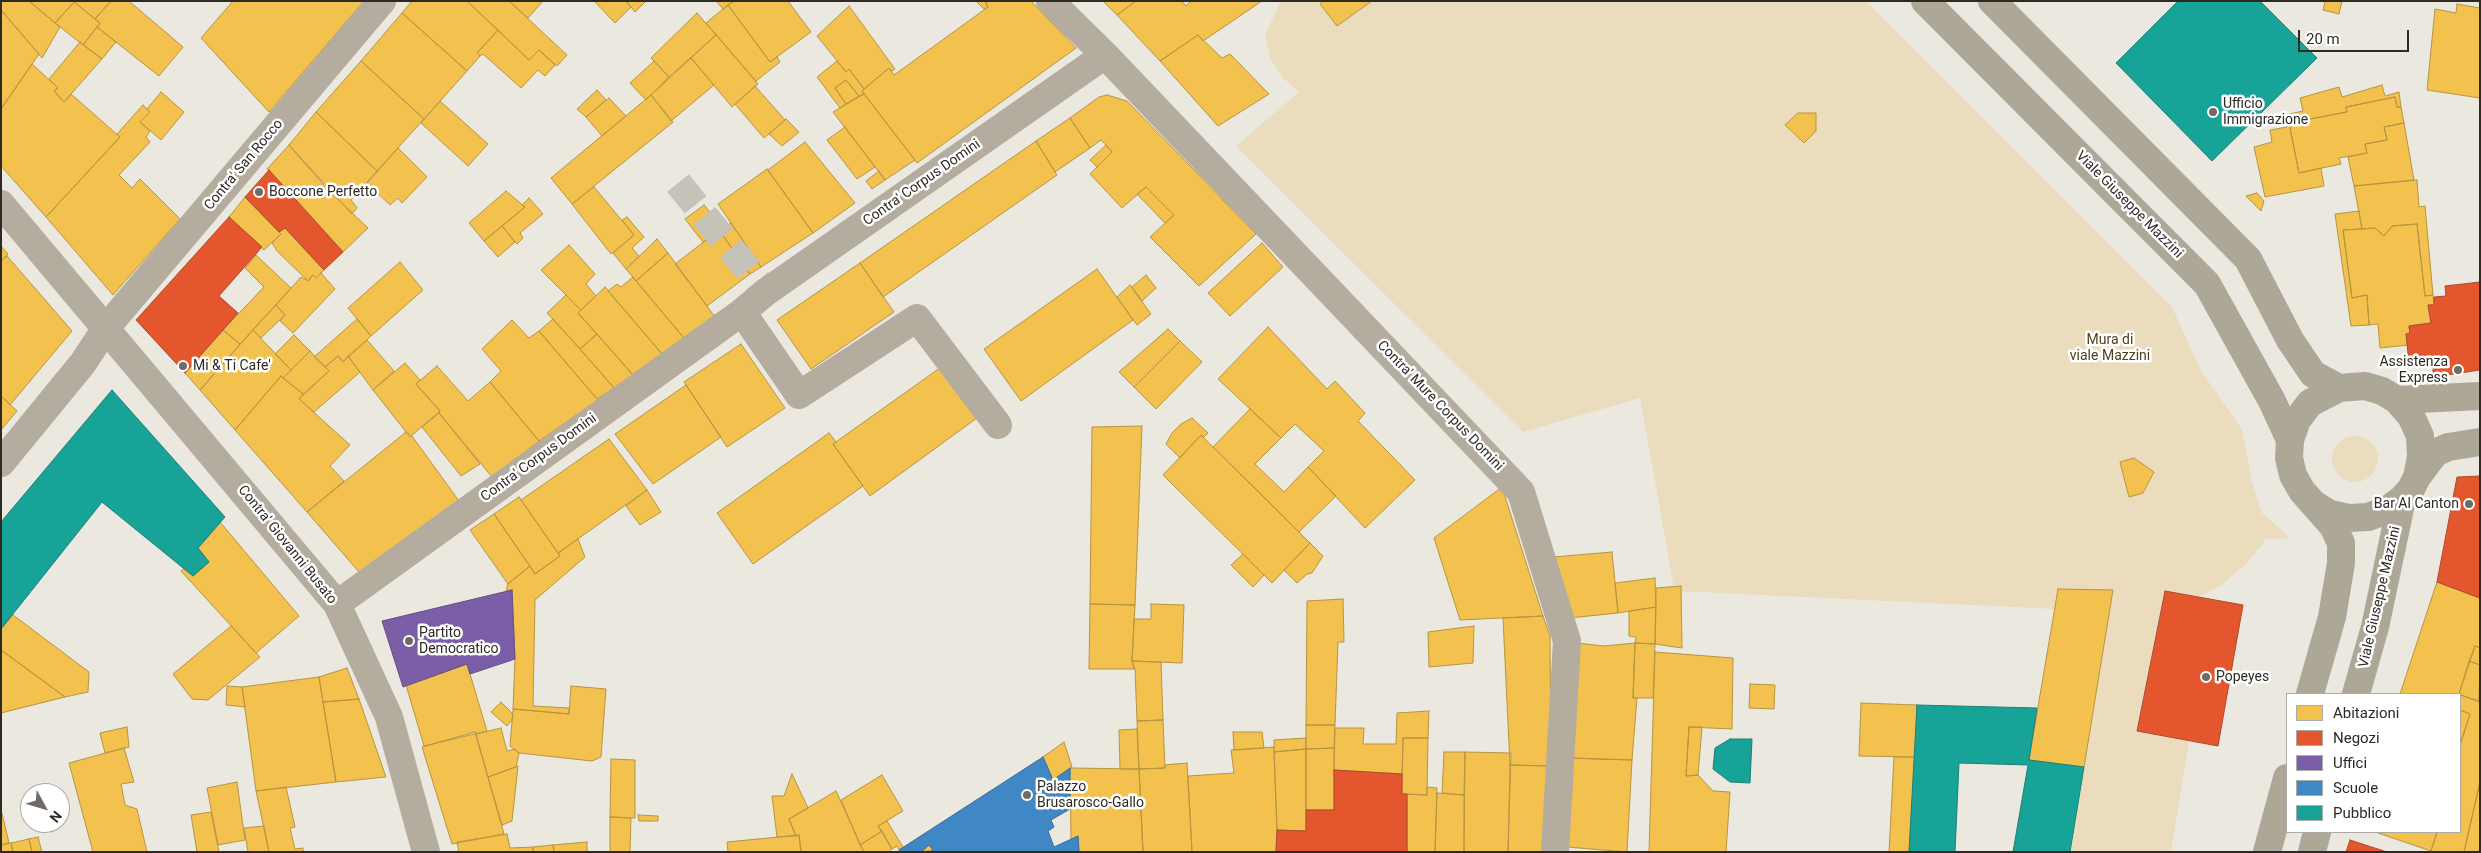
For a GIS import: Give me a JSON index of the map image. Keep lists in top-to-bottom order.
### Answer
{
  "streets": {
    "main road": ["Viale Giuseppe Mazzini"],
    "street": [
      "Contra' San Rocco",
      "Contra' Corpus Domini",
      "Contra' Mure Corpus Domini",
      "Contra' Giovanni Busato"
    ]
  },
  "crossings": [
    ["Contra' San Rocco", "Contra' Giovanni Busato"],
    ["Contra' Corpus Domini", "Contra' Mure Corpus Domini"],
    ["Contra' Corpus Domini", "Contra' Giovanni Busato"]
  ],
  "parks": ["Mura di viale Mazzini"],
  "places": [
    "Ufficio Immigrazione",
    "Boccone Perfetto",
    "Mi & Ti Cafe'",
    "Assistenza Express",
    "Bar Al Canton",
    "Partito Democratico",
    "Popeyes",
    "Palazzo Brusarosco-Gallo"
  ],
  "legend": [
    "Abitazioni",
    "Negozi",
    "Uffici",
    "Scuole",
    "Pubblico"
  ],
  "scale_bar": "20 m",
  "north": "bottom right"
}
